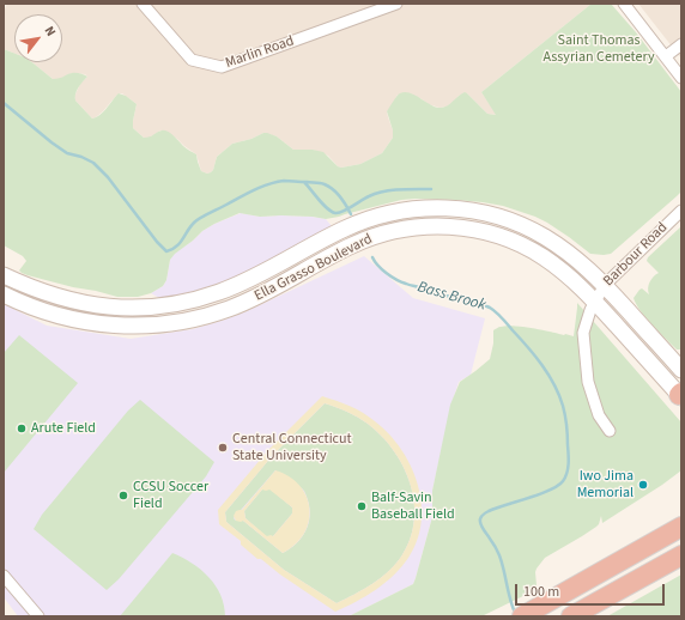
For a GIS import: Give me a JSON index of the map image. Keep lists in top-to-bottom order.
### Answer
{
  "streets": {
    "main road": ["Ella Grasso Boulevard"],
    "street": ["Marlin Road", "Barbour Road"]
  },
  "crossings": [
    ["Barbour Road", "Ella Grasso Boulevard"]
  ],
  "water": ["Bass Brook"],
  "parks": ["Saint Thomas Assyrian Cemetery"],
  "places": [
    "Arute Field",
    "Central Connecticut State University",
    "Iwo Jima Memorial",
    "CCSU Soccer Field",
    "Balf-Savin Baseball Field"
  ],
  "scale_bar": "100 m",
  "north": "top right"
}
